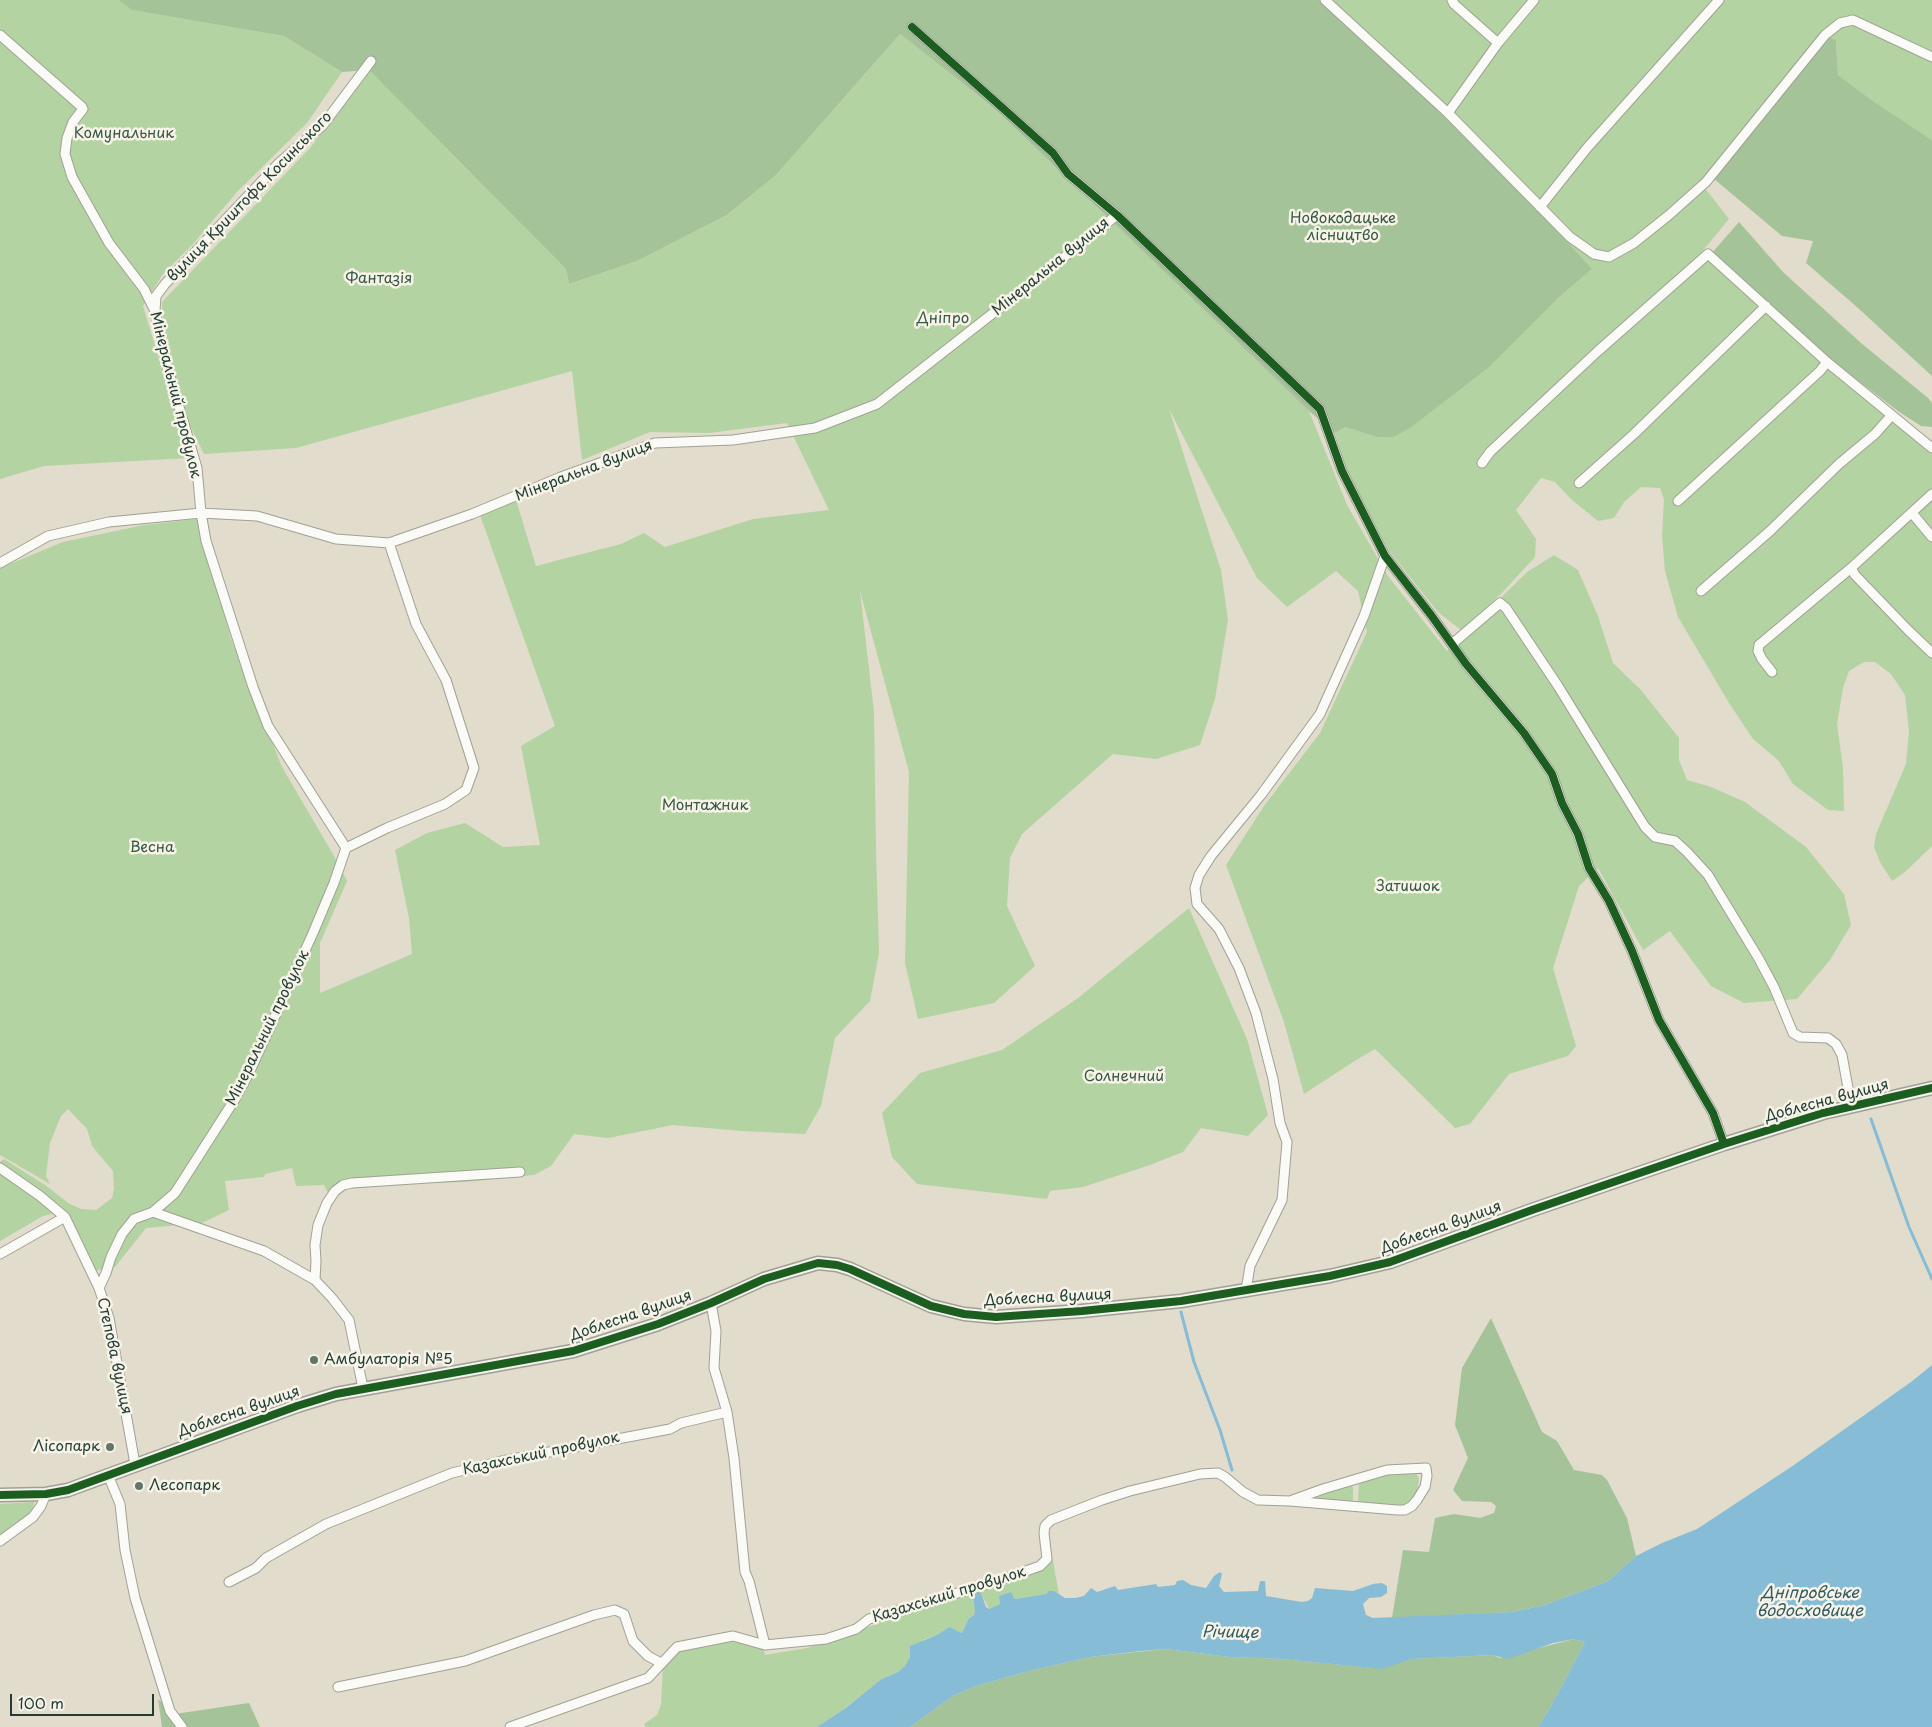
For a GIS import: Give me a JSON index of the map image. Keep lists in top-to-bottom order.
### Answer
{
  "streets": {
    "street": [
      "вулиця Криштофа Косинського",
      "Мінеральна вулиця",
      "Мінеральний провулок",
      "Доблесна вулиця",
      "Степова вулиця",
      "Казахський провулок"
    ]
  },
  "crossings": [
    ["вулиця Криштофа Косинського", "Мінеральний провулок"],
    ["Мінеральна вулиця", "Мінеральний провулок"],
    ["Мінеральний провулок", "Степова вулиця"],
    ["Доблесна вулиця", "Степова вулиця"]
  ],
  "water": ["Дніпровське водосховище", "Річище"],
  "parks": [
    "Комунальник",
    "Новокодацьке лісництво",
    "Фантазія",
    "Дніпро",
    "Монтажник",
    "Весна",
    "Затишок",
    "Солнечний"
  ],
  "places": ["Амбулаторія №5", "Лісопарк", "Лесопарк"],
  "scale_bar": "100 m"
}
